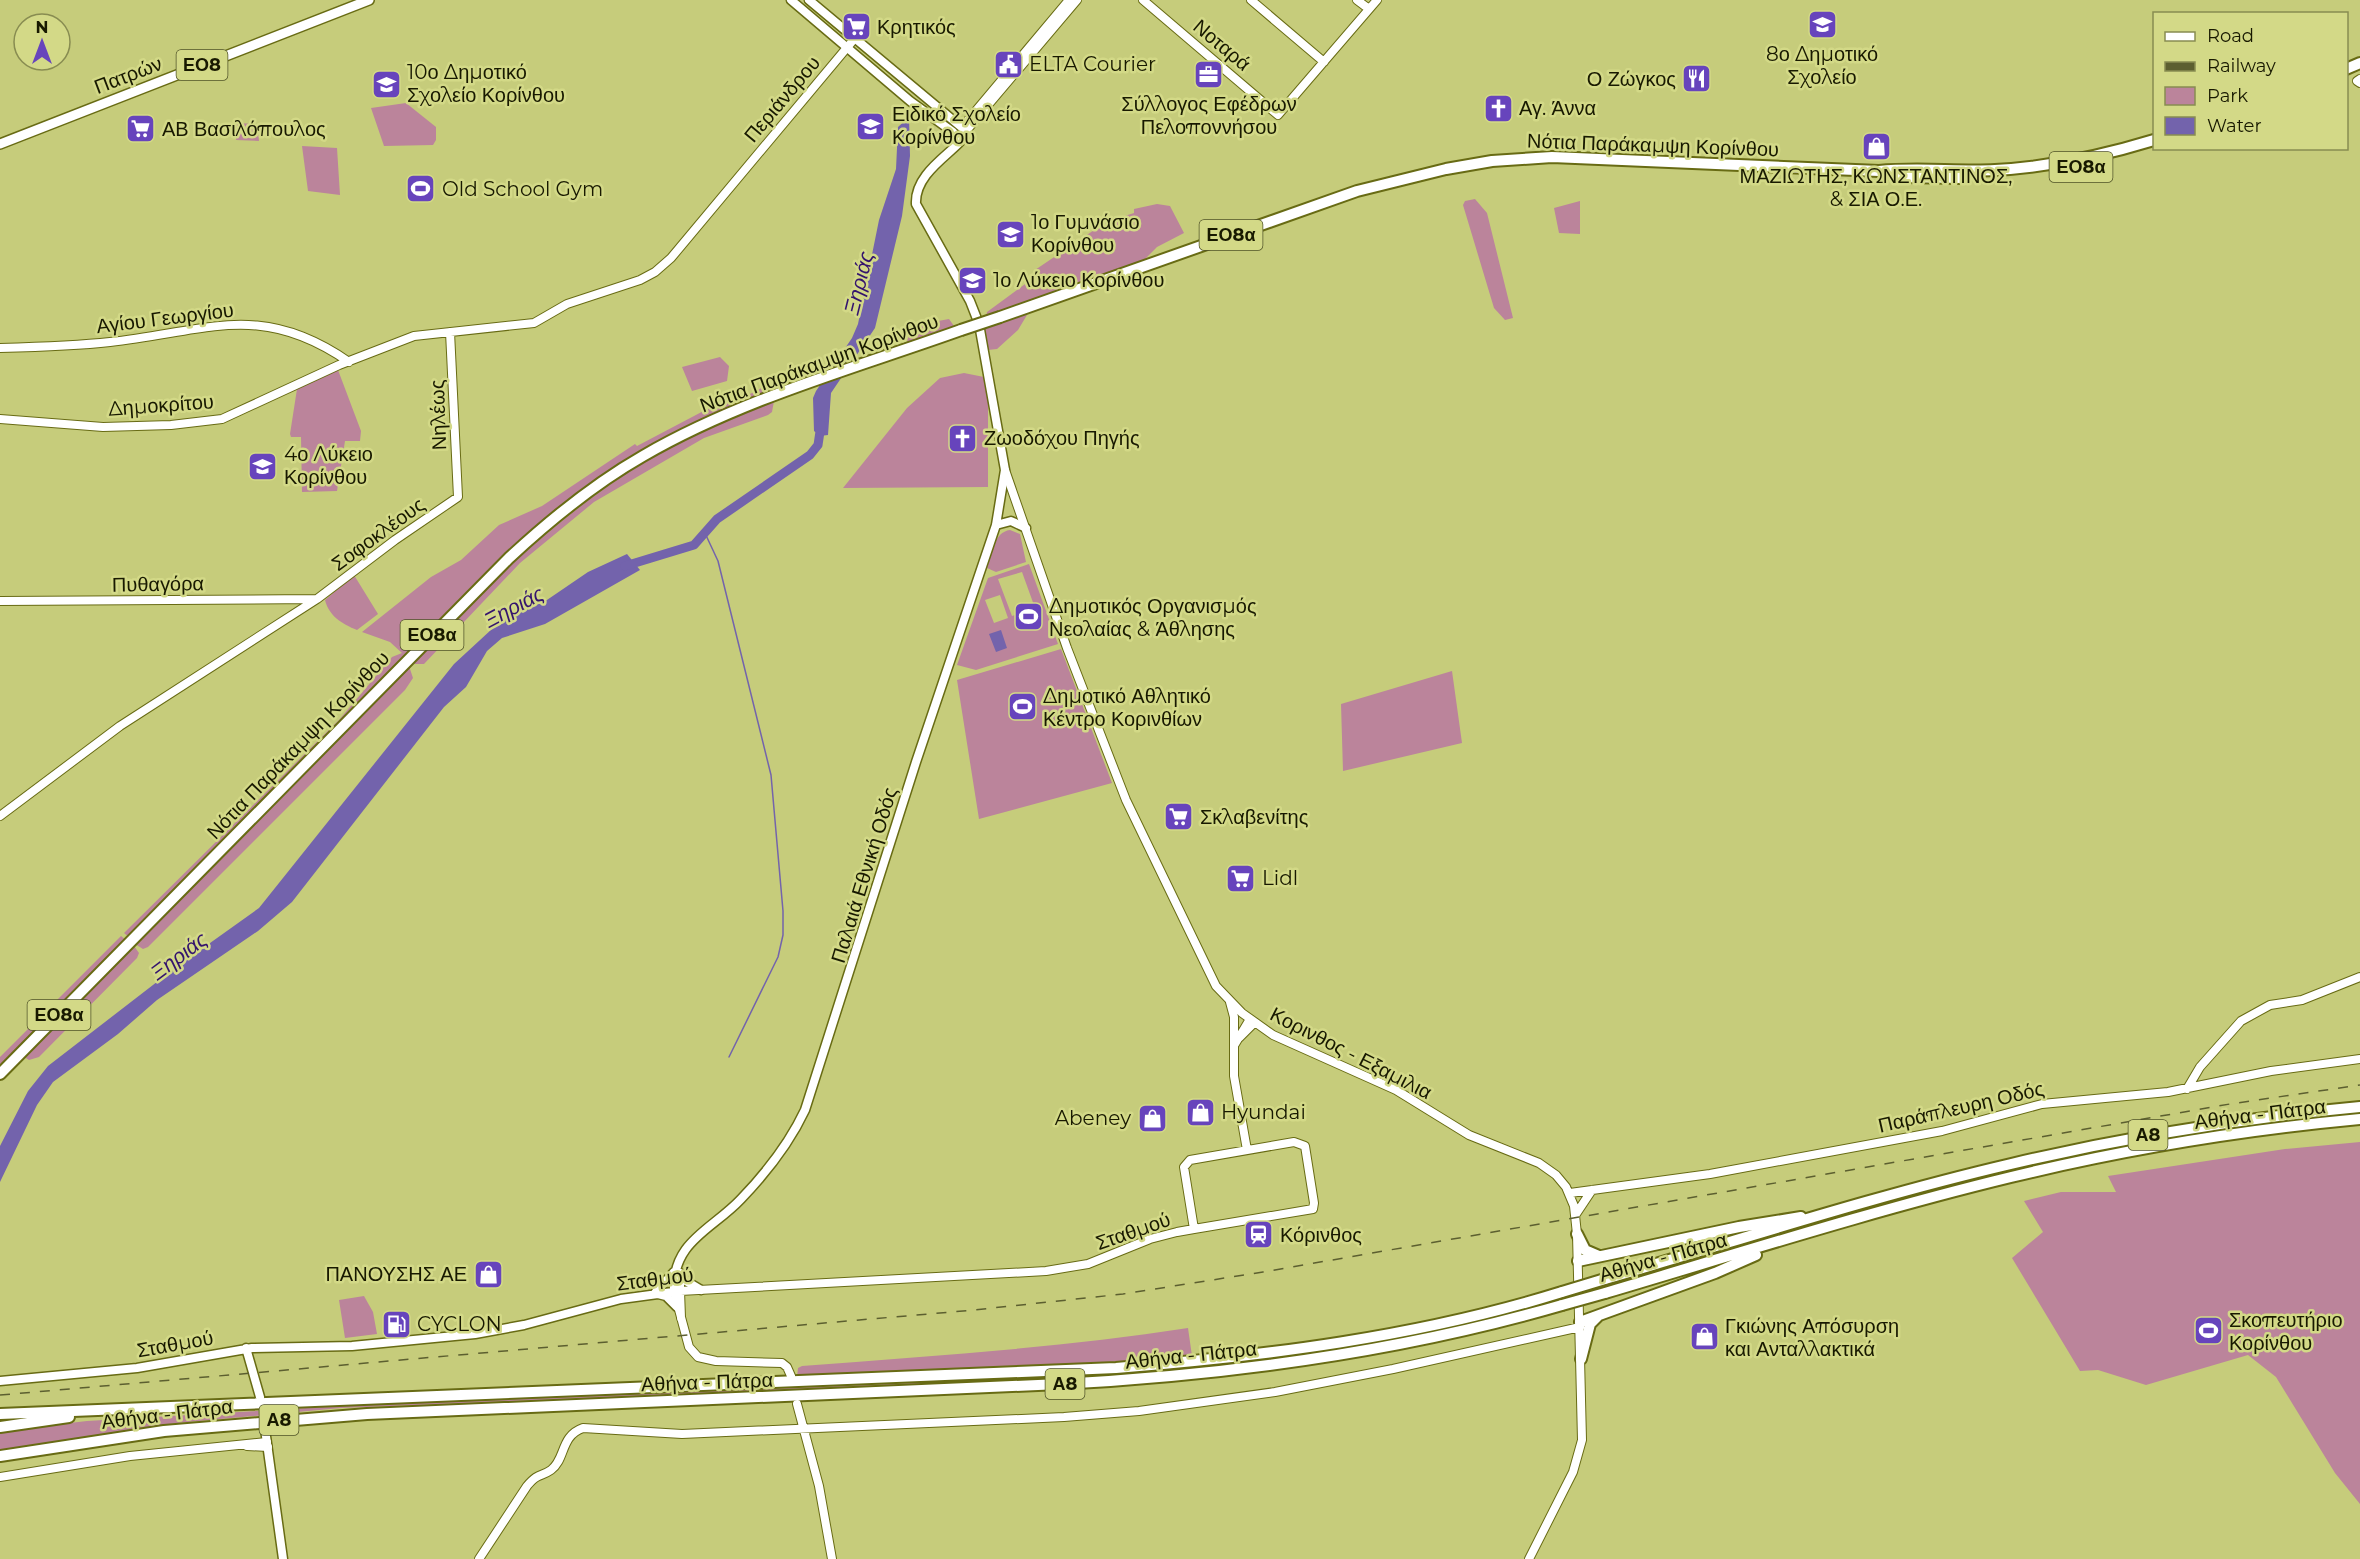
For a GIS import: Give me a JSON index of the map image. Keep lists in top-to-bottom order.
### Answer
{
  "streets": {
    "highway": [
      "Νότια Παράκαμψη Κορίνθου",
      "ΕΟ8α",
      "Αθήνα - Πάτρα",
      "Α8"
    ],
    "main road": [
      "ΕΟ8",
      "Πατρών",
      "Παλαιά Εθνική Οδός",
      "Σταθμού"
    ],
    "street": [
      "Νοταρά",
      "Περιάνδρου",
      "Αγίου Γεωργίου",
      "Δημοκρίτου",
      "Νηλέως",
      "Σοφοκλέους",
      "Πυθαγόρα",
      "Κορινθος - Εξαμιλια",
      "Παράπλευρη Οδός"
    ]
  },
  "crossings": [
    ["Περιάνδρου", "Νηλέως"],
    ["Αγίου Γεωργίου", "Δημοκρίτου"],
    ["Νηλέως", "Σοφοκλέους"],
    ["Σοφοκλέους", "Πυθαγόρα"],
    ["Παλαιά Εθνική Οδός", "Κορινθος - Εξαμιλια"],
    ["Παλαιά Εθνική Οδός", "Σταθμού"],
    ["Κορινθος - Εξαμιλια", "Παράπλευρη Οδός"]
  ],
  "water": ["Ξηριάς"],
  "places": {
    "school or university": [
      "8ο Δημοτικό Σχολείο",
      "10ο Δημοτικό Σχολείο Κορίνθου",
      "Ειδικό Σχολείο Κορίνθου",
      "1ο Γυμνάσιο Κορίνθου",
      "1ο Λύκειο Κορίνθου",
      "4ο Λύκειο Κορίνθου"
    ],
    "supermarket": [
      "Κρητικός",
      "ΑΒ Βασιλόπουλος",
      "Σκλαβενίτης",
      "Lidl"
    ],
    "public building": ["ELTA Courier"],
    "office": ["Σύλλογος Εφέδρων Πελοποννήσου"],
    "restaurant": ["Ο Ζώγκος"],
    "church": ["Αγ. Άννα", "Ζωοδόχου Πηγής"],
    "shop": [
      "ΜΑΖΙΩΤΗΣ, ΚΩΝΣΤΑΝΤΙΝΟΣ, & ΣΙΑ Ο.Ε.",
      "Hyundai",
      "Abeney",
      "ΠΑΝΟΥΣΗΣ ΑΕ",
      "Γκιώνης Απόσυρση και Ανταλλακτικά"
    ],
    "sports": [
      "Old School Gym",
      "Δημοτικός Οργανισμός Νεολαίας & Άθλησης",
      "Δημοτικό Αθλητικό Κέντρο Κορινθίων",
      "Σκοπευτήριο Κορίνθου"
    ],
    "station": ["Κόρινθος"],
    "fuel station": ["CYCLON"]
  },
  "legend": [
    "Road",
    "Railway",
    "Park",
    "Water"
  ],
  "north": "top"
}
